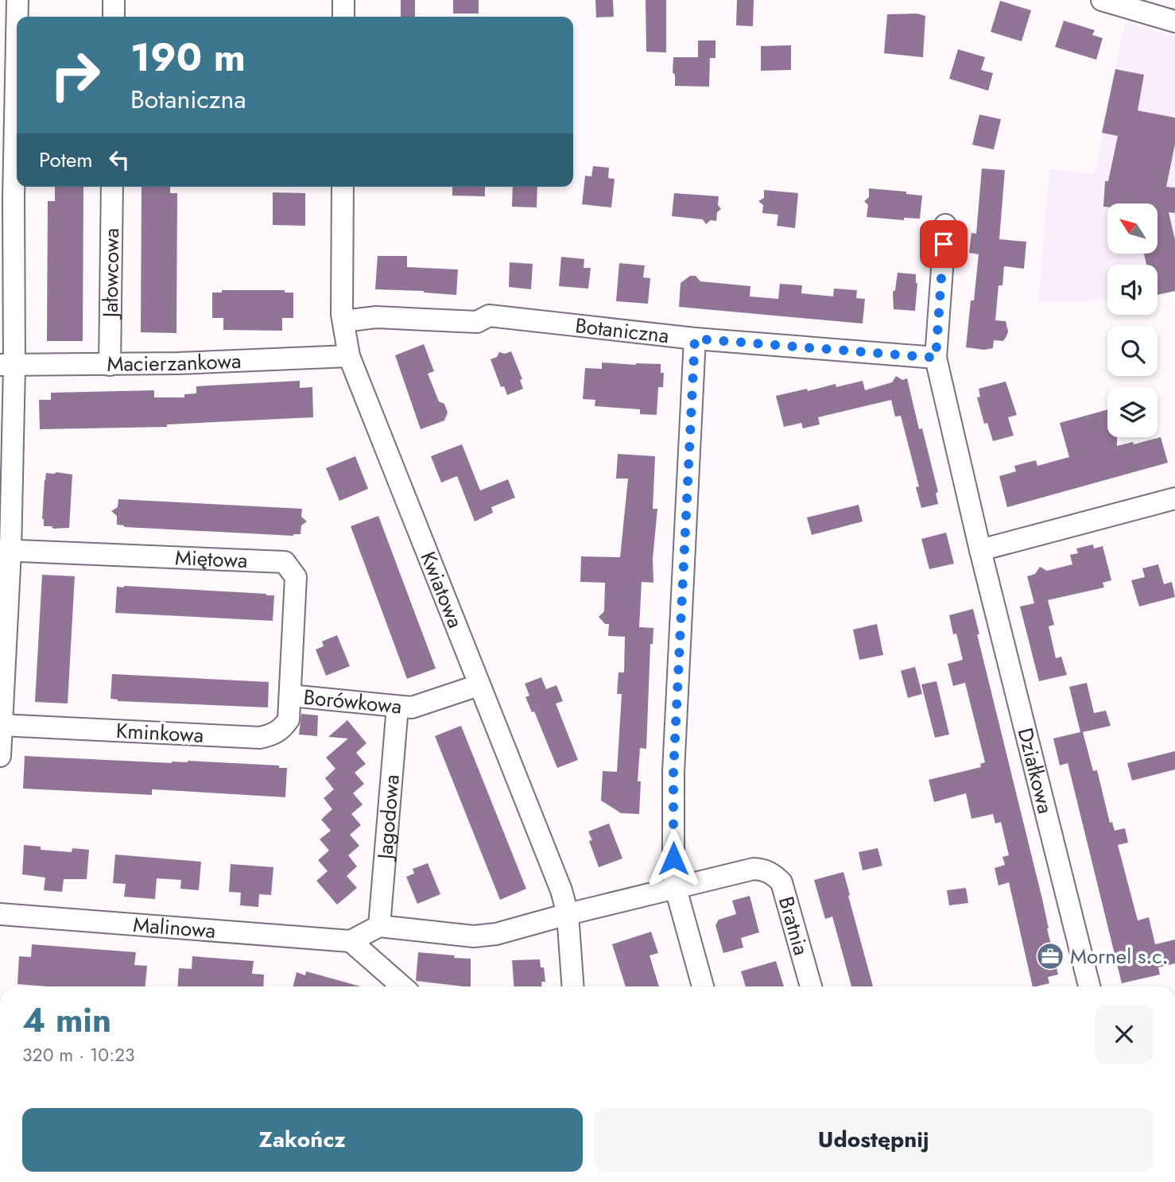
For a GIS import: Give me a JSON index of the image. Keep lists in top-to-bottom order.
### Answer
{
  "streets": {
    "street": [
      "Jałowcowa",
      "Botaniczna",
      "Macierzankowa",
      "Miętowa",
      "Kwiatowa",
      "Borówkowa",
      "Kminkowa",
      "Działkowa",
      "Jagodowa",
      "Bratnia",
      "Malinowa"
    ]
  },
  "crossings": [
    ["Jałowcowa", "Macierzankowa"],
    ["Botaniczna", "Kwiatowa"],
    ["Botaniczna", "Działkowa"],
    ["Macierzankowa", "Kwiatowa"],
    ["Miętowa", "Borówkowa"],
    ["Miętowa", "Kminkowa"],
    ["Kwiatowa", "Borówkowa"],
    ["Kwiatowa", "Bratnia"],
    ["Borówkowa", "Kminkowa"],
    ["Borówkowa", "Jagodowa"]
  ],
  "places": {
    "office": ["Mornel s.c."]
  },
  "north": "top left",
  "page": {
    "turn": ["190 m", "Botaniczna"],
    "then": "Potem",
    "heading": ["4 min", "320 m · 10:23"],
    "buttons": ["Zakończ", "Udostępnij"]
  }
}
